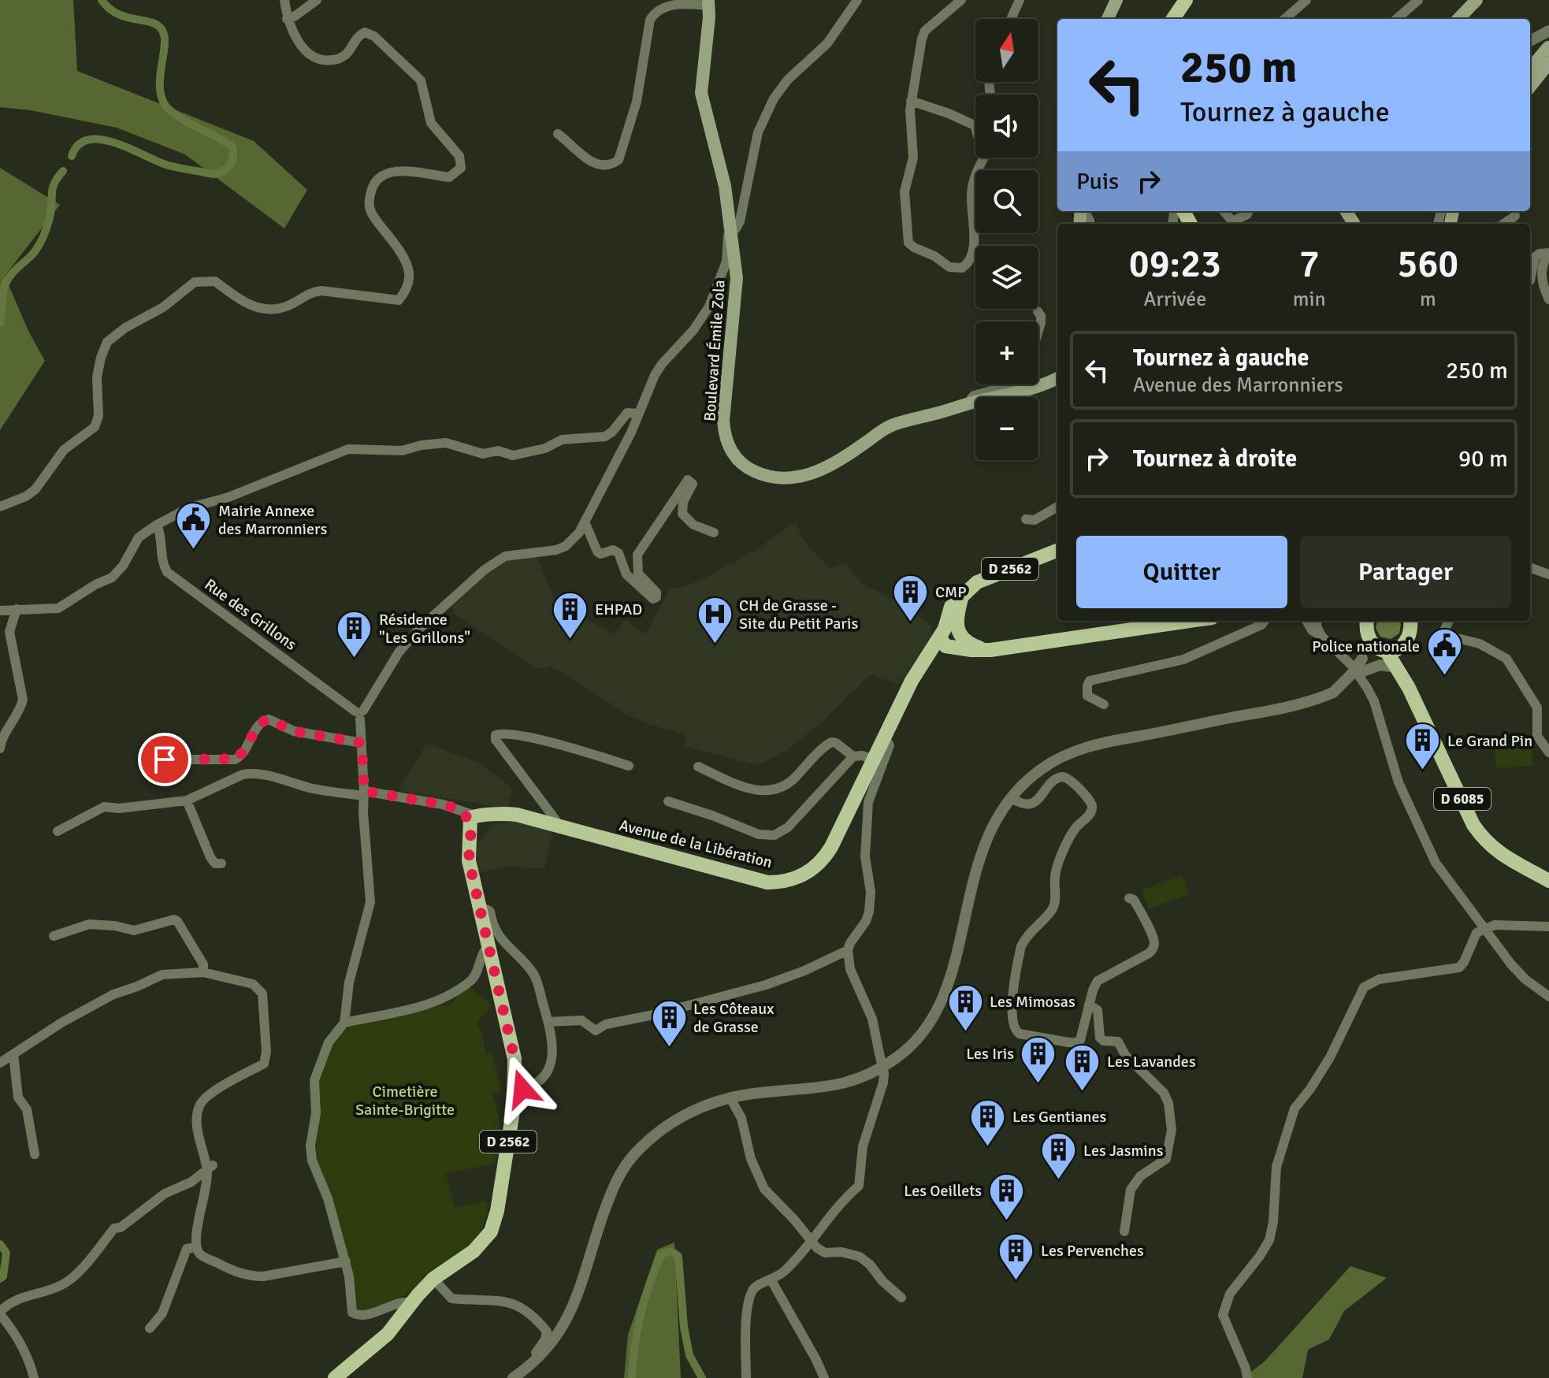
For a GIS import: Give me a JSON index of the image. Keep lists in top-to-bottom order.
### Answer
{
  "streets": {
    "main road": [
      "Boulevard Émile Zola",
      "D 2562",
      "D 6085",
      "Avenue de la Libération"
    ],
    "street": ["Rue des Grillons"]
  },
  "crossings": [
    ["D 2562", "Avenue de la Libération"]
  ],
  "parks": ["Cimetière Sainte-Brigitte"],
  "places": {
    "public building": ["Mairie Annexe des Marronniers", "Police nationale"],
    "building": [
      "CMP",
      "EHPAD",
      "Résidence \"Les Grillons\"",
      "Le Grand Pin",
      "Les Mimosas",
      "Les Côteaux de Grasse",
      "Les Iris",
      "Les Lavandes",
      "Les Gentianes",
      "Les Jasmins",
      "Les Oeillets",
      "Les Pervenches"
    ],
    "hospital": ["CH de Grasse - Site du Petit Paris"]
  },
  "north": "top",
  "page": {
    "map_buttons": ["+", "−"],
    "turn": ["250 m", "Tournez à gauche"],
    "then": "Puis",
    "eta": [
      "09:23",
      "Arrivée",
      "7",
      "min",
      "560",
      "m"
    ],
    "list": [
      {
        "name": "Tournez à gauche",
        "note": "Avenue des Marronniers",
        "value": "250 m"
      },
      {
        "name": "Tournez à droite",
        "value": "90 m"
      }
    ],
    "buttons": ["Quitter", "Partager"]
  }
}
